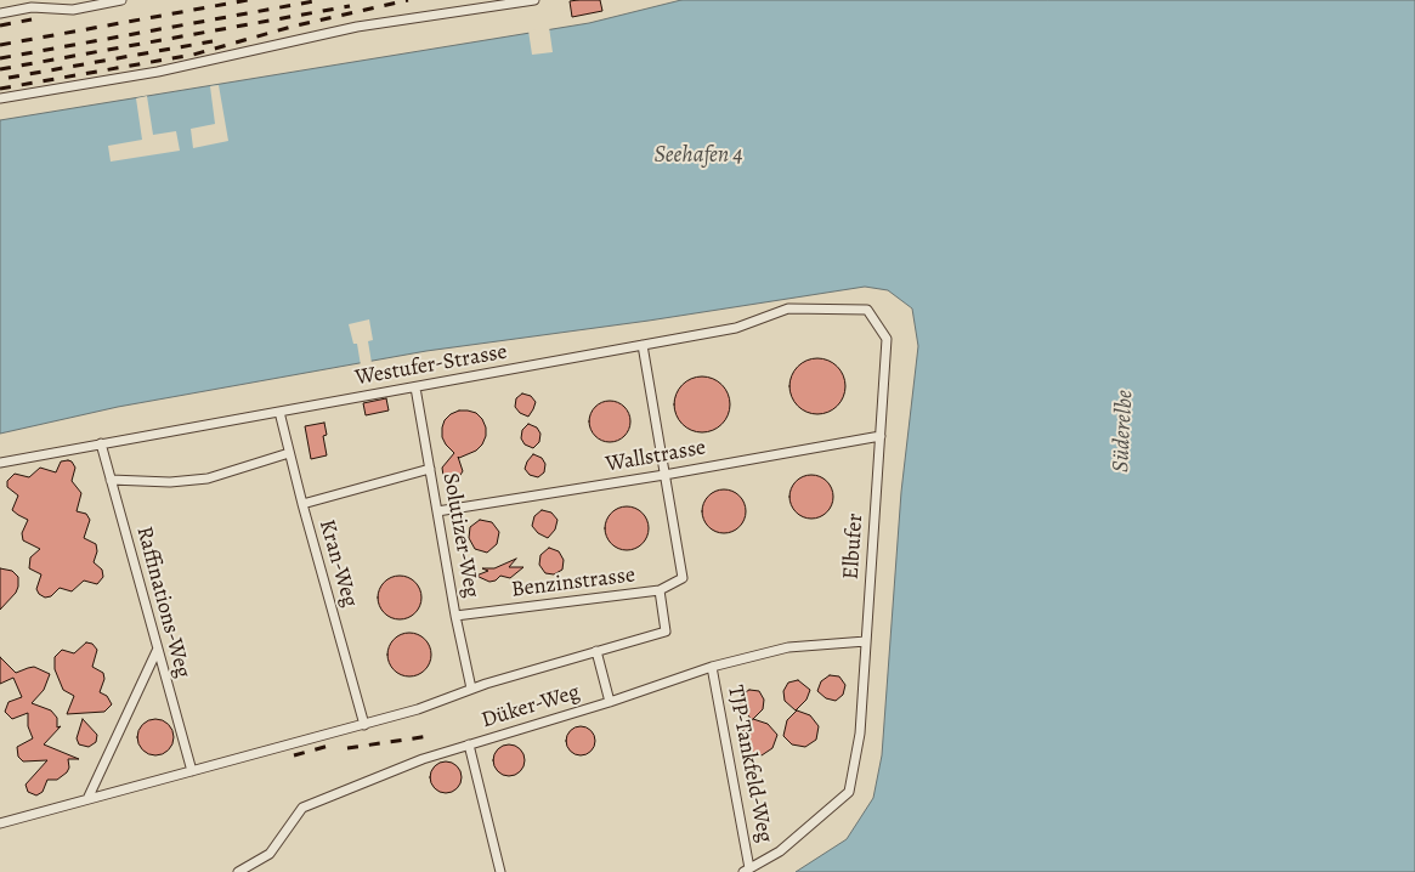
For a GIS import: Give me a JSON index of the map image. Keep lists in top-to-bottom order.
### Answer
{
  "streets": {
    "lane": [
      "Westufer-Strasse",
      "Wallstrasse",
      "Solutizer-Weg",
      "Elbufer",
      "Kran-Weg",
      "Benzinstrasse",
      "Raffinations-Weg",
      "Düker-Weg",
      "TJP-Tankfeld-Weg"
    ]
  },
  "crossings": [
    ["Westufer-Strasse", "Solutizer-Weg"],
    ["Westufer-Strasse", "Elbufer"],
    ["Westufer-Strasse", "Kran-Weg"],
    ["Westufer-Strasse", "Raffinations-Weg"],
    ["Wallstrasse", "Solutizer-Weg"],
    ["Wallstrasse", "Elbufer"],
    ["Wallstrasse", "Benzinstrasse"],
    ["Solutizer-Weg", "Benzinstrasse"],
    ["Elbufer", "Düker-Weg"],
    ["Elbufer", "TJP-Tankfeld-Weg"],
    ["Düker-Weg", "TJP-Tankfeld-Weg"]
  ],
  "water": ["Seehafen 4", "Süderelbe"]
}
